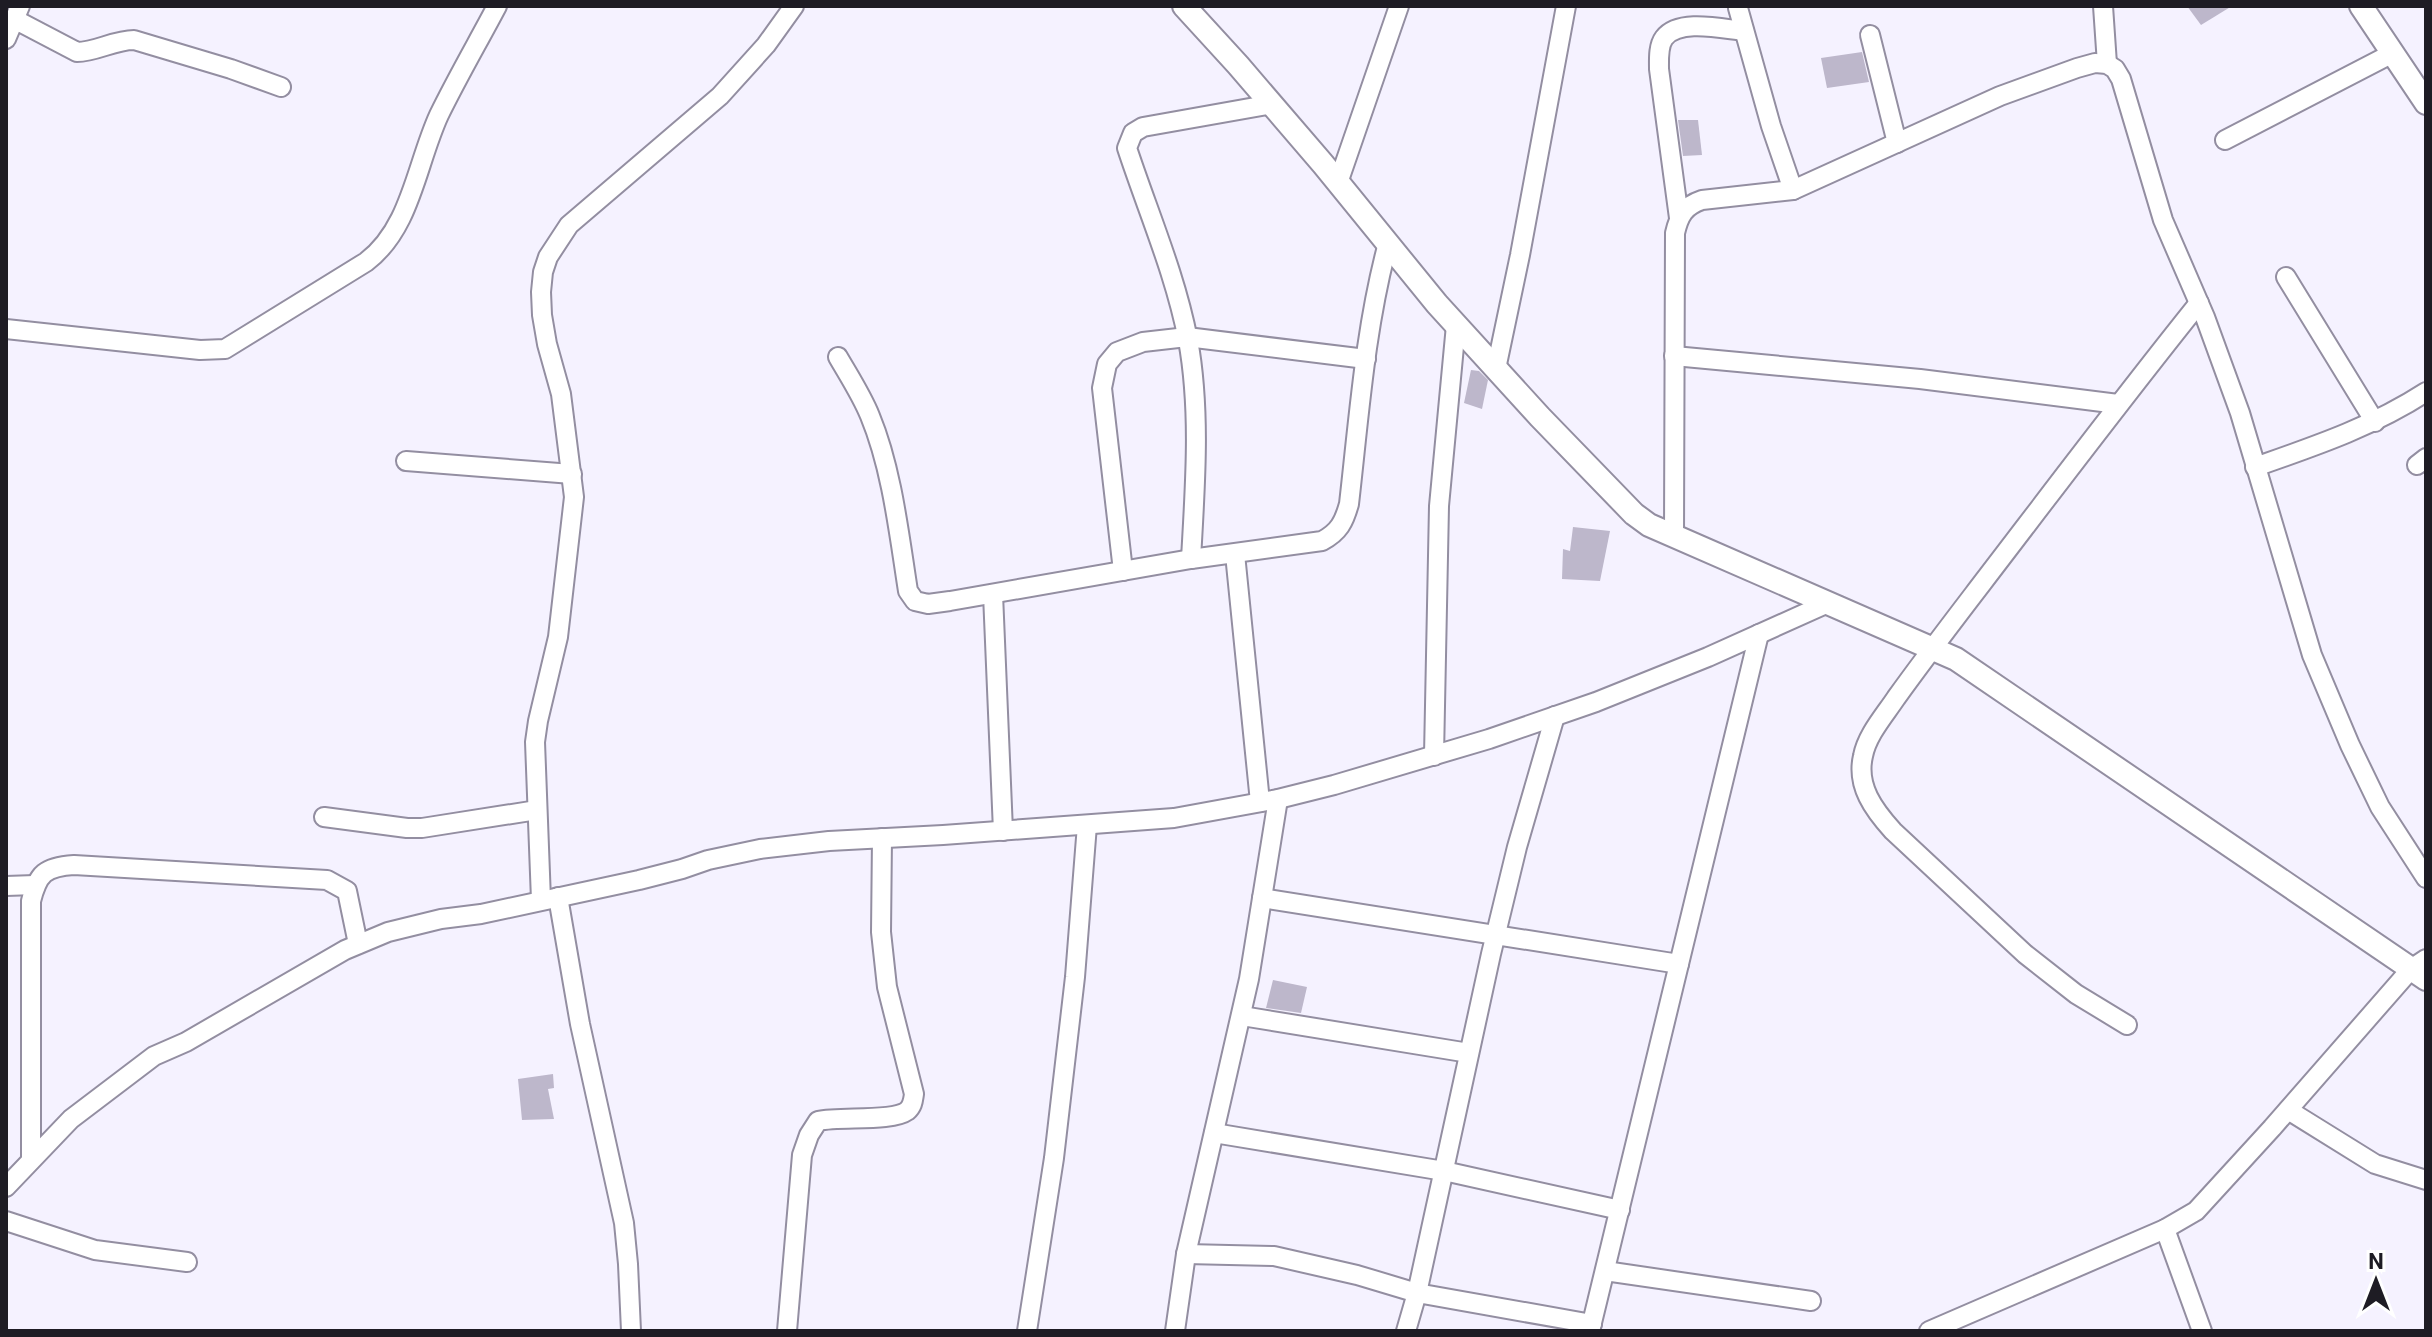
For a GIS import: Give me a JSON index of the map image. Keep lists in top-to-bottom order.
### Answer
{
  "north": "top"
}
